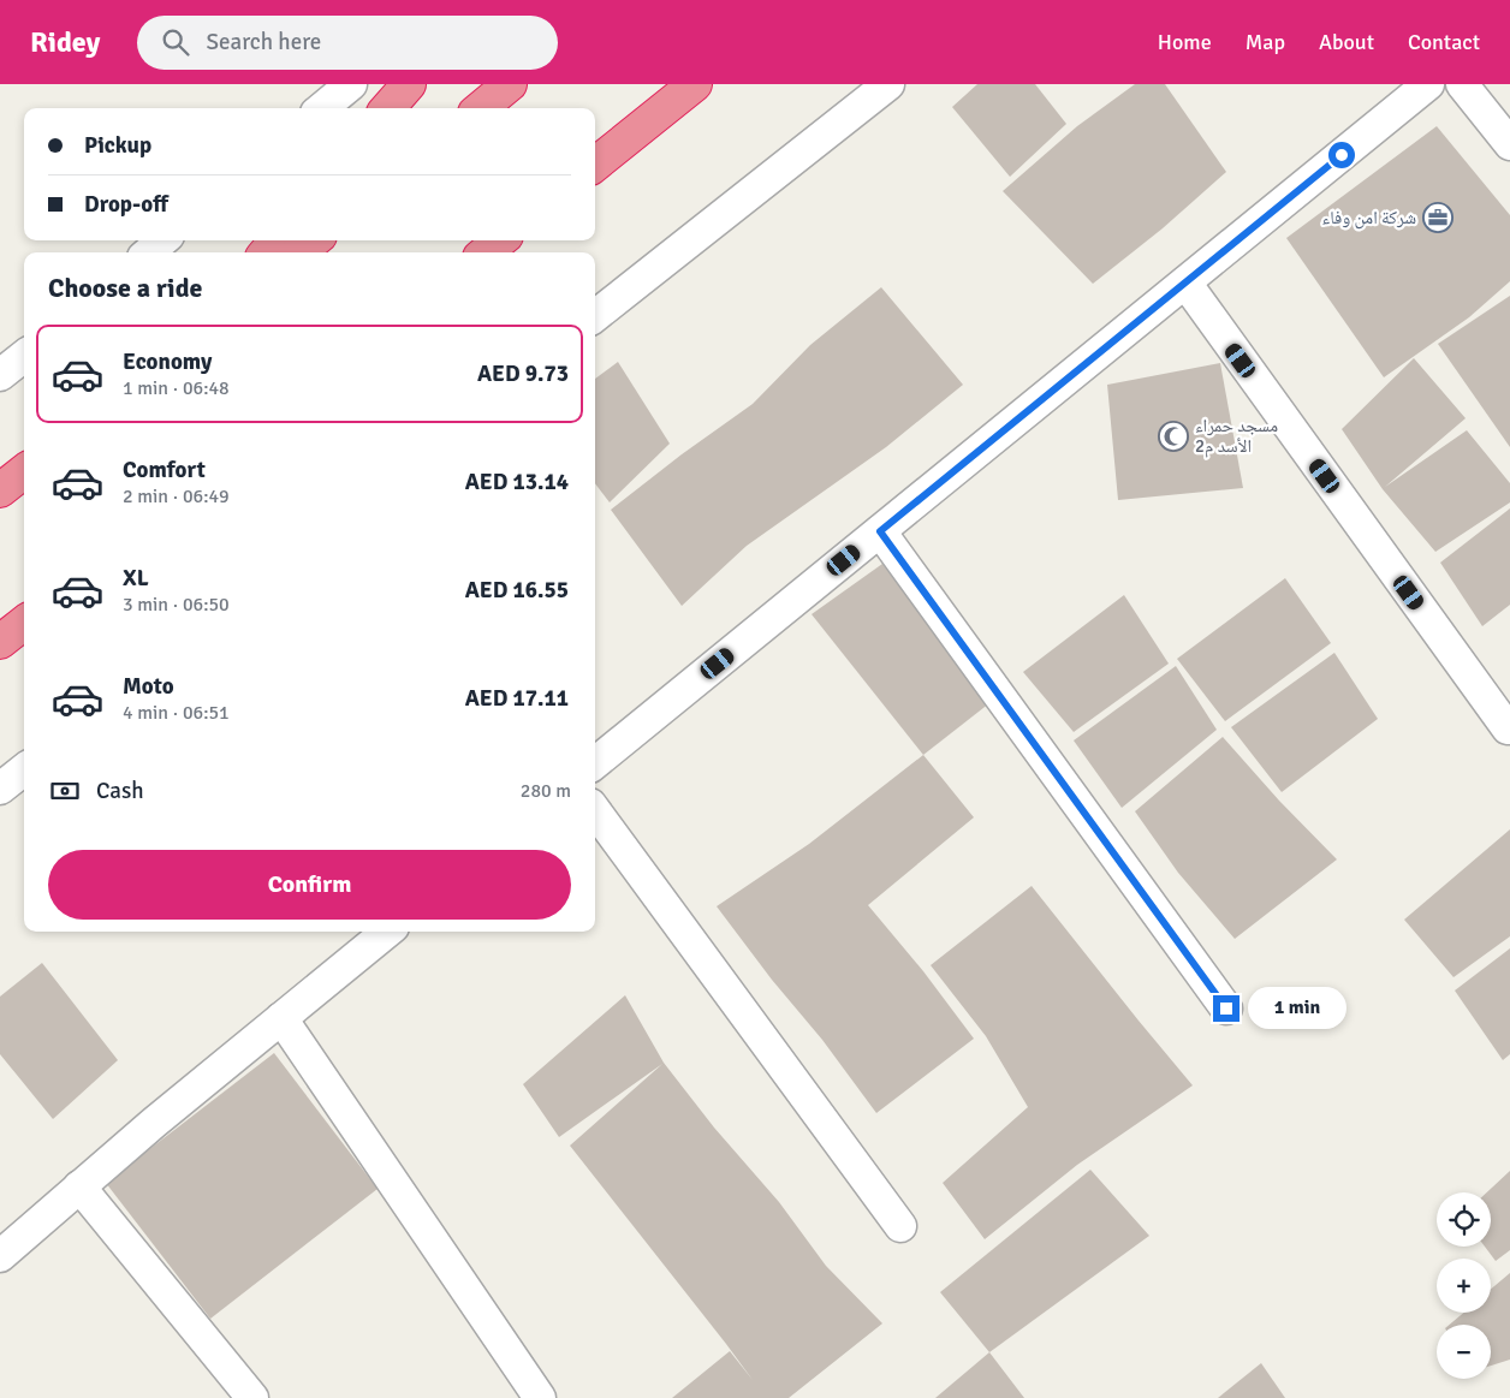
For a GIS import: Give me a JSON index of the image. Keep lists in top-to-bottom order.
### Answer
{
  "places": {
    "office": ["شركة امن وفاء"],
    "mosque": ["مسجد حمراء الأسد م2"]
  },
  "page": {
    "header": "Ridey",
    "search": "Search here",
    "nav": [
      "Home",
      "Map",
      "About",
      "Contact"
    ],
    "banner": ["Pickup", "Drop-off"],
    "heading": "Choose a ride",
    "list": [
      {
        "name": "Economy",
        "note": "1 min · 06:48",
        "value": "AED 9.73"
      },
      {
        "name": "Comfort",
        "note": "2 min · 06:49",
        "value": "AED 13.14"
      },
      {
        "name": "XL",
        "note": "3 min · 06:50",
        "value": "AED 16.55"
      },
      {
        "name": "Moto",
        "note": "4 min · 06:51",
        "value": "AED 17.11"
      }
    ],
    "pay": ["Cash", "280 m"],
    "buttons": "Confirm",
    "bubble": "1 min",
    "map_buttons": ["+", "−"]
  }
}
